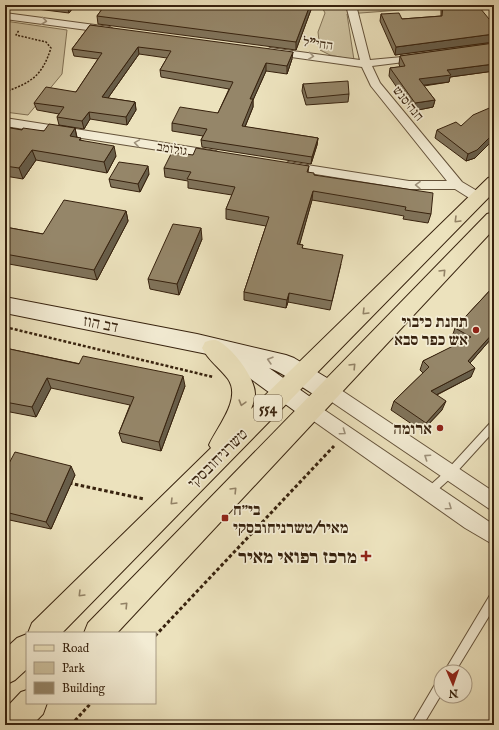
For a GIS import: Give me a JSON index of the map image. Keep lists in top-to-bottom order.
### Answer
{
  "streets": {
    "main road": ["554", "טשרניחובסקי"],
    "street": [
      "החי\"ל",
      "חנה סנש",
      "גולומב",
      "דב הוז"
    ]
  },
  "crossings": [
    ["החי\"ל", "חנה סנש"],
    ["חנה סנש", "טשרניחובסקי"],
    ["דב הוז", "554"],
    ["דב הוז", "טשרניחובסקי"]
  ],
  "places": {
    "other": ["תחנת כיבוי אש כפר סבא", "ארומה"],
    "transit": ["בי״ח מאיר/טשרניחובסקי"],
    "health": ["מרכז רפואי מאיר"]
  },
  "legend": ["Road", "Park", "Building"],
  "north": "bottom"
}
